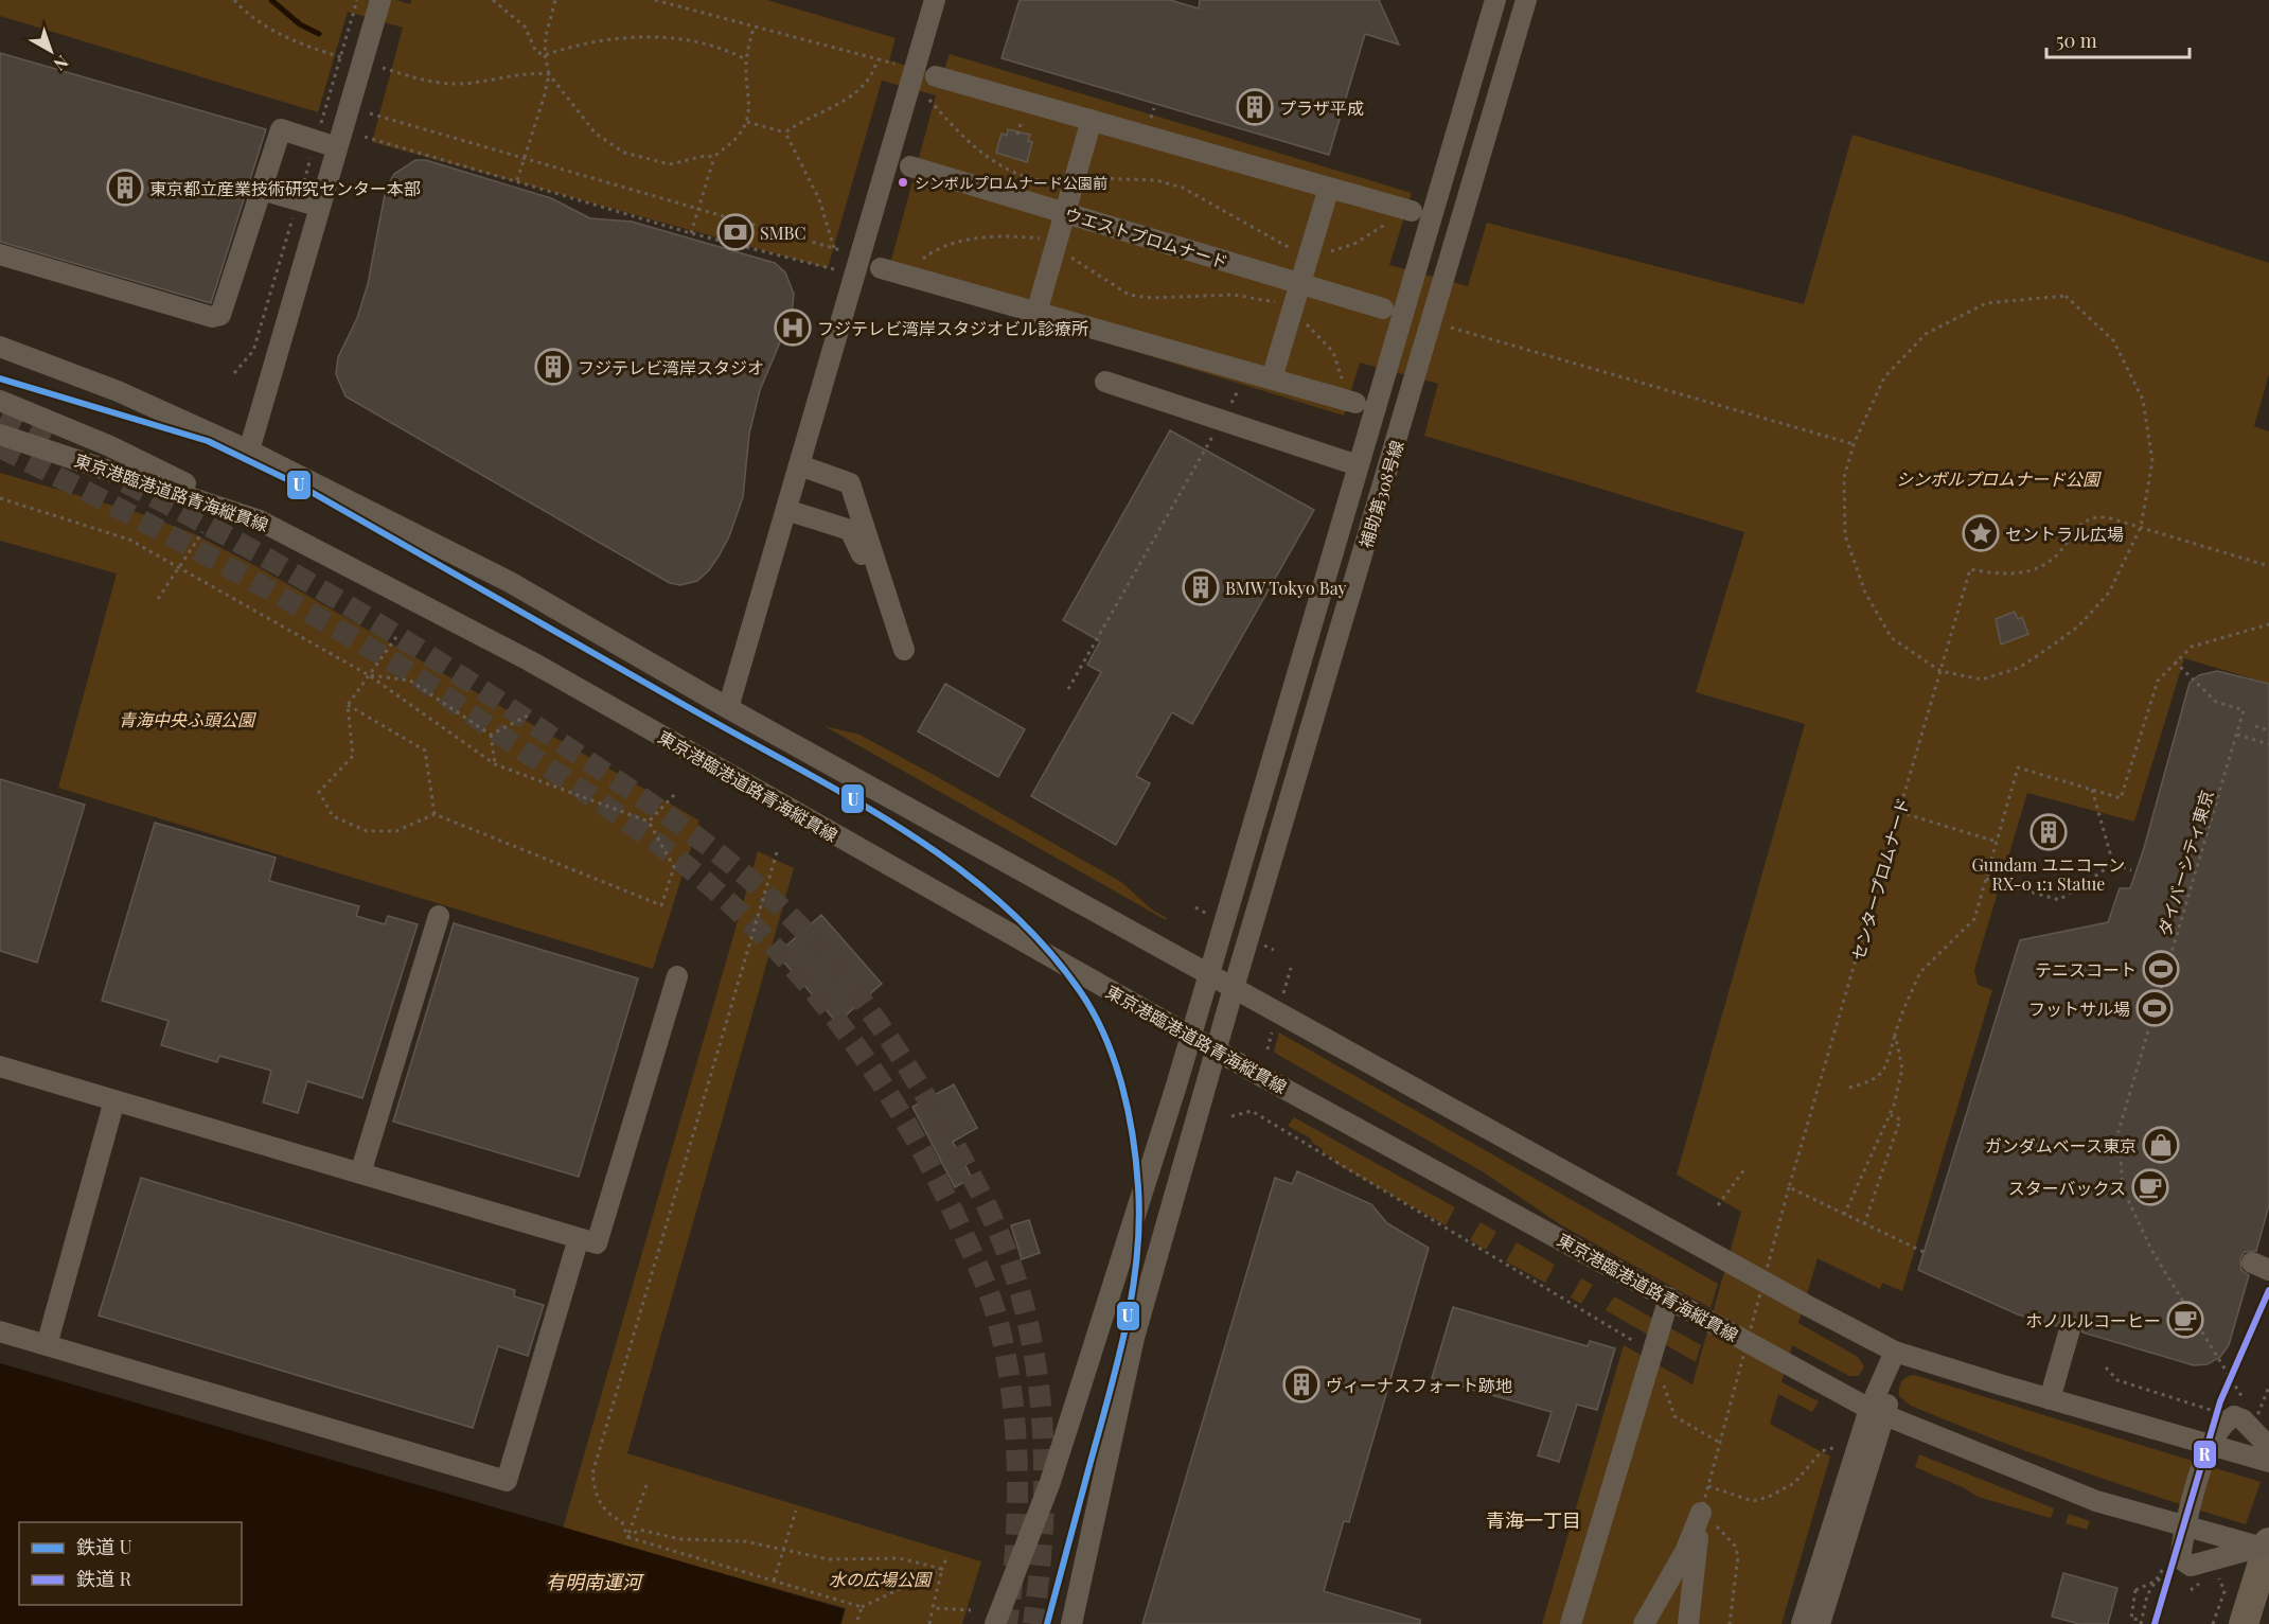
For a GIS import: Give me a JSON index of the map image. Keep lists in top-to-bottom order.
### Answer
{
  "streets": {
    "street": ["ウエストプロムナード", "東京港臨港道路青海縦貫線", "補助第308号線"],
    "path": ["ダイバーシティ東京", "センタープロムナード"]
  },
  "crossings": [
    ["東京港臨港道路青海縦貫線", "補助第308号線"]
  ],
  "districts": ["青海一丁目"],
  "water": ["有明南運河"],
  "parks": ["シンボルプロムナード公園", "青海中央ふ頭公園", "水の広場公園"],
  "places": {
    "building": [
      "プラザ平成",
      "東京都立産業技術研究センター本部",
      "フジテレビ湾岸スタジオ",
      "BMW Tokyo Bay",
      "Gundam ユニコーン RX-0 1:1 Statue",
      "ヴィーナスフォート跡地"
    ],
    "other": ["シンボルプロムナード公園前"],
    "bank": ["SMBC"],
    "hospital": ["フジテレビ湾岸スタジオビル診療所"],
    "place": ["セントラル広場"],
    "sports": ["テニスコート", "フットサル場"],
    "shop": ["ガンダムベース東京"],
    "cafe": ["スターバックス", "ホノルルコーヒー"]
  },
  "lines": ["rail line U", "rail line R"],
  "legend": ["鉄道 U", "鉄道 R"],
  "scale_bar": "50 m",
  "north": "bottom right"
}
